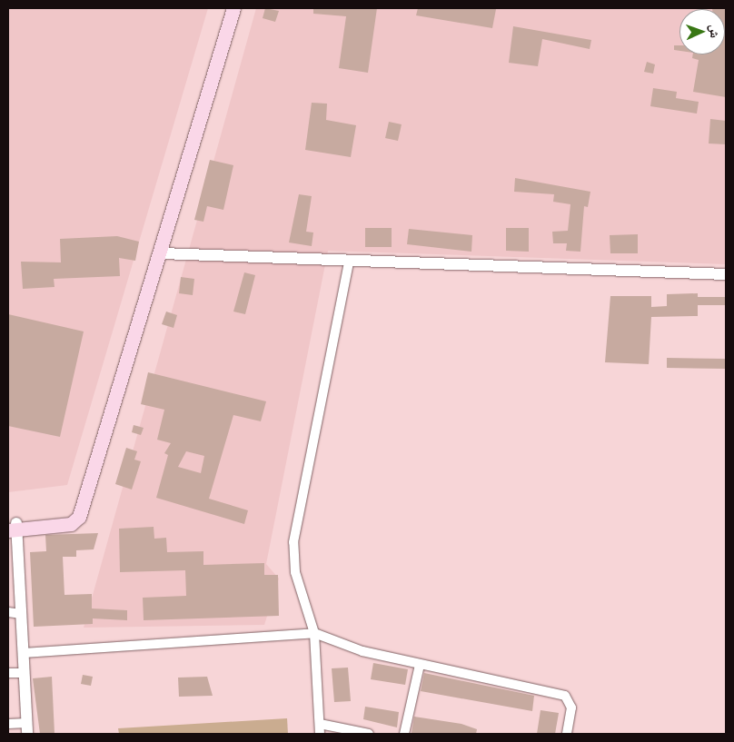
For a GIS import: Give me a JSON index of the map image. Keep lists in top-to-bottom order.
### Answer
{
  "north": "right"
}
